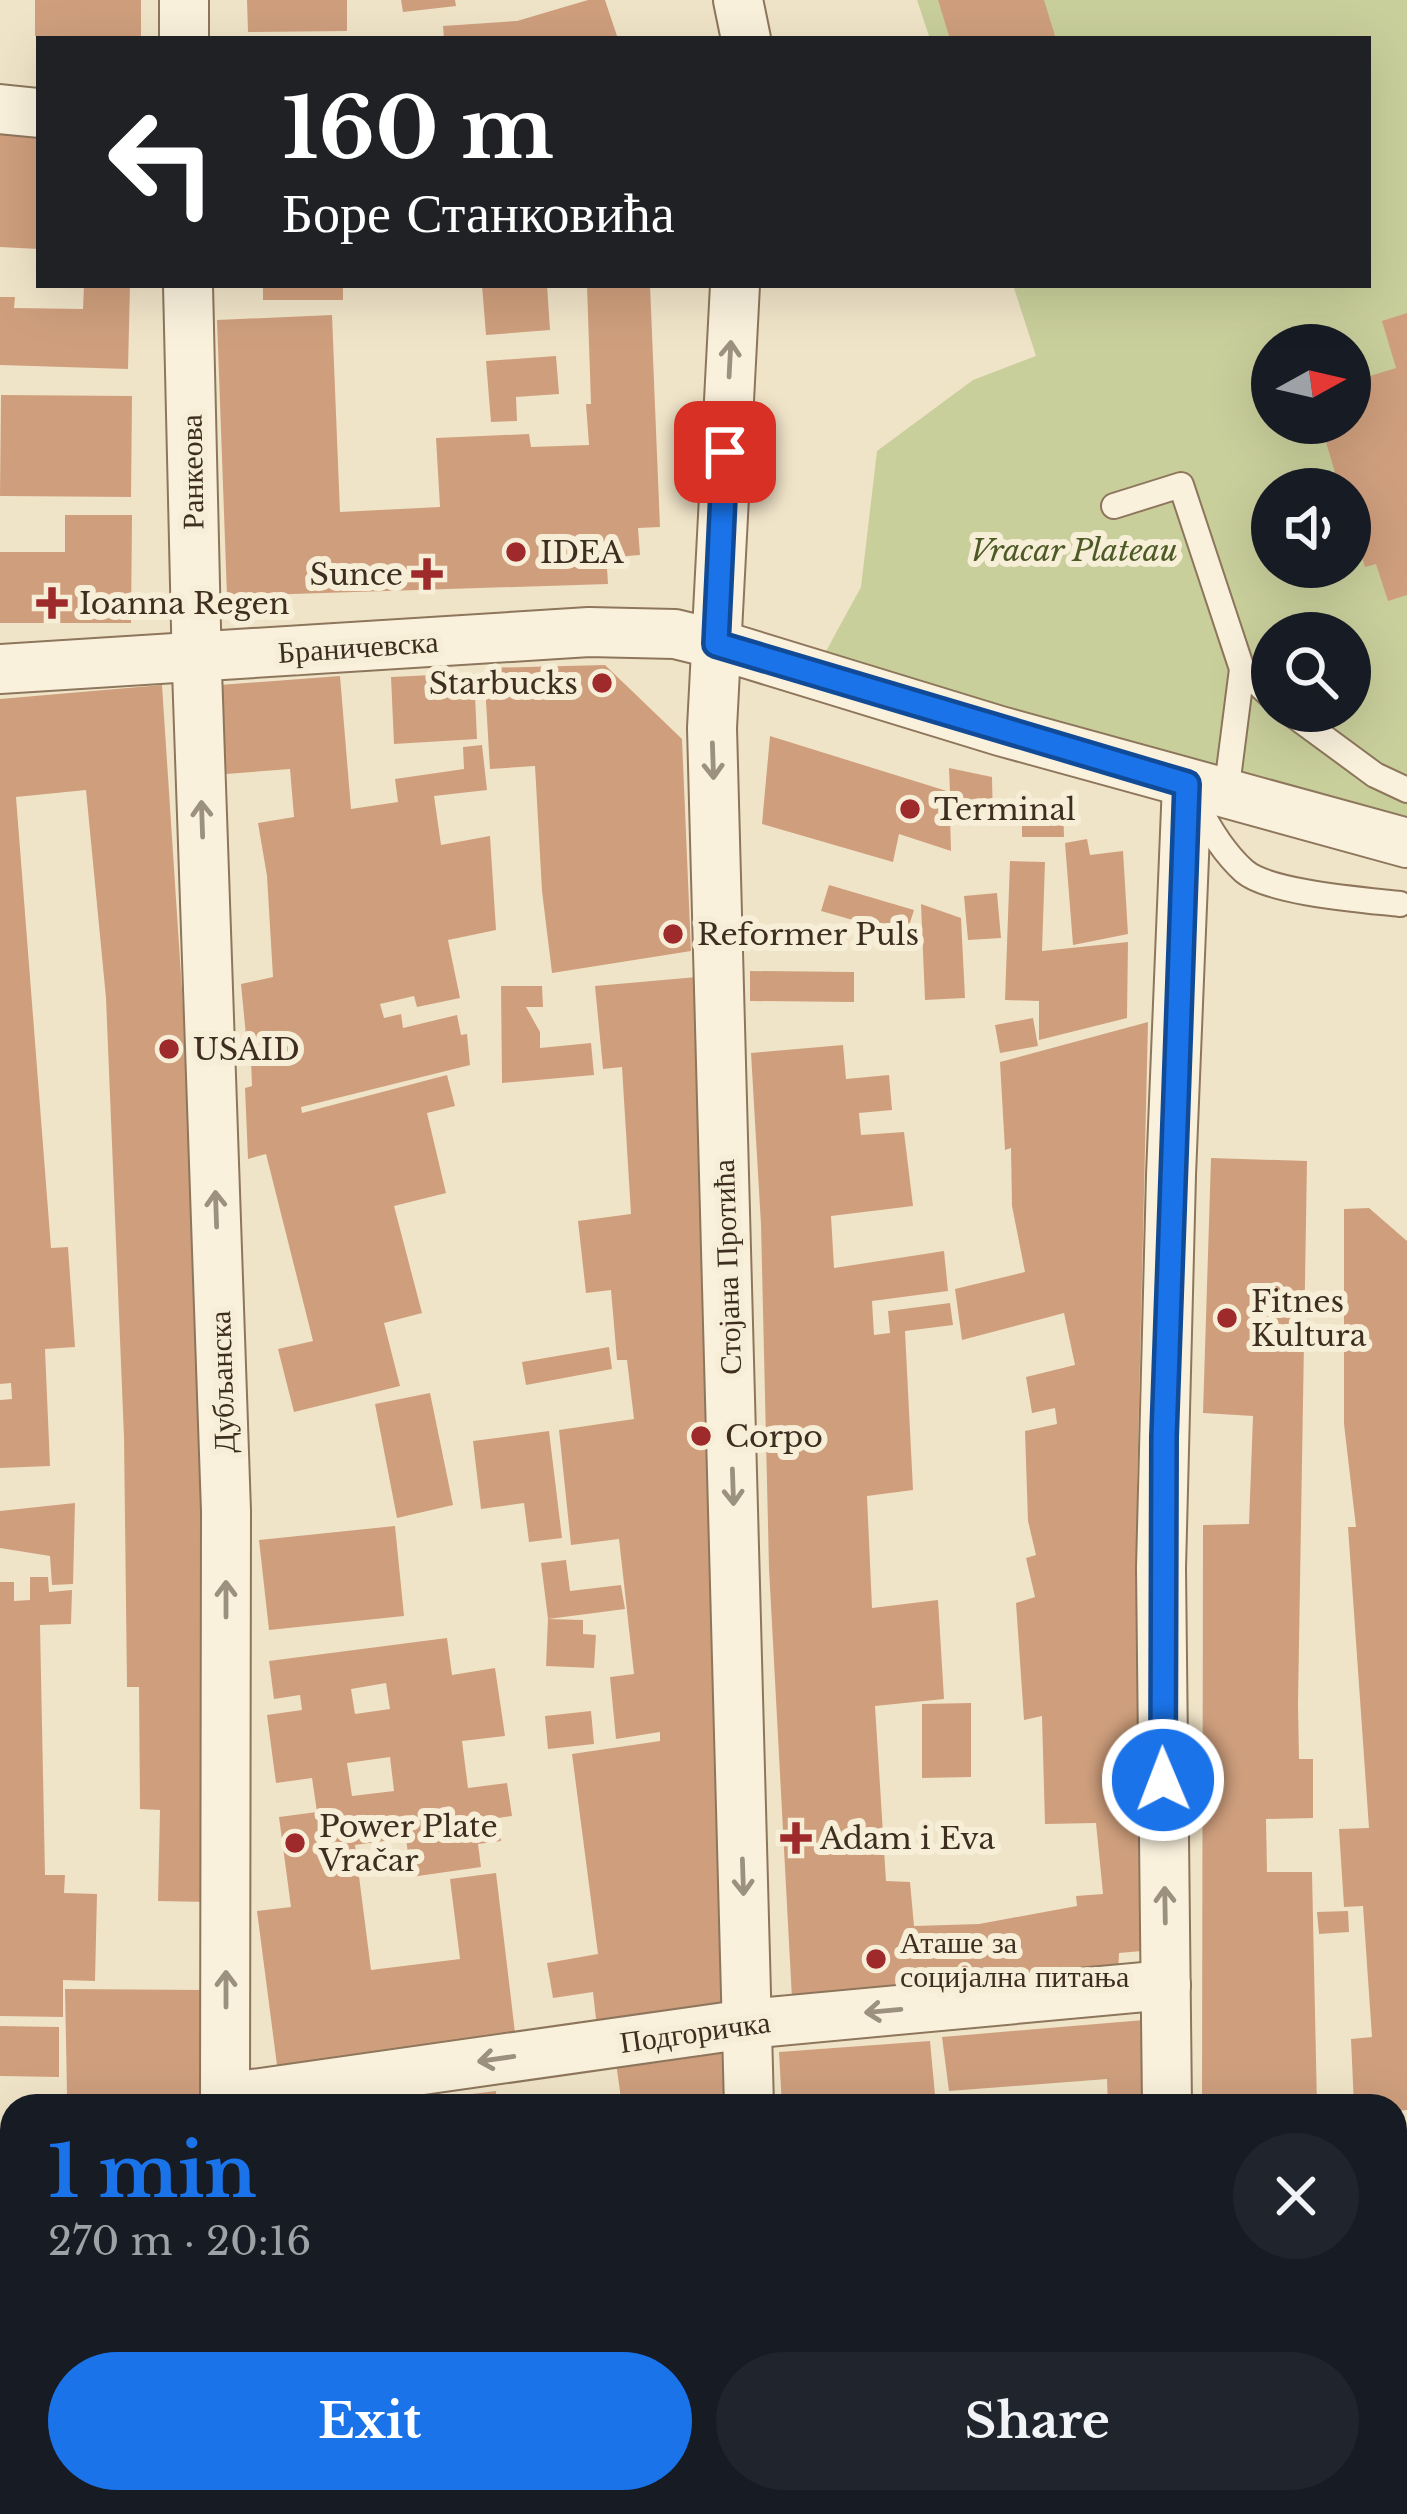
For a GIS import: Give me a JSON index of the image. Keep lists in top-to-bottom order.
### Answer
{
  "streets": {
    "street": [
      "Ранкеова",
      "Браничевска",
      "Стојана Протића",
      "Дубљанска",
      "Подгоричка"
    ]
  },
  "crossings": [
    ["Ранкеова", "Браничевска"],
    ["Ранкеова", "Дубљанска"],
    ["Браничевска", "Стојана Протића"],
    ["Браничевска", "Дубљанска"],
    ["Стојана Протића", "Подгоричка"]
  ],
  "one_way": ["Дубљанска", "Подгоричка"],
  "parks": ["Vracar Plateau"],
  "places": {
    "other": [
      "IDEA",
      "Starbucks",
      "Terminal",
      "Reformer Puls",
      "USAID",
      "Fitnes Kultura",
      "Corpo",
      "Power Plate Vračar",
      "Аташе за социјална питања"
    ],
    "health": ["Sunce", "Ioanna Regen", "Adam i Eva"]
  },
  "north": "right",
  "page": {
    "turn": ["160 m", "Боре Станковића"],
    "heading": ["1 min", "270 m · 20:16"],
    "buttons": ["Exit", "Share"]
  }
}
